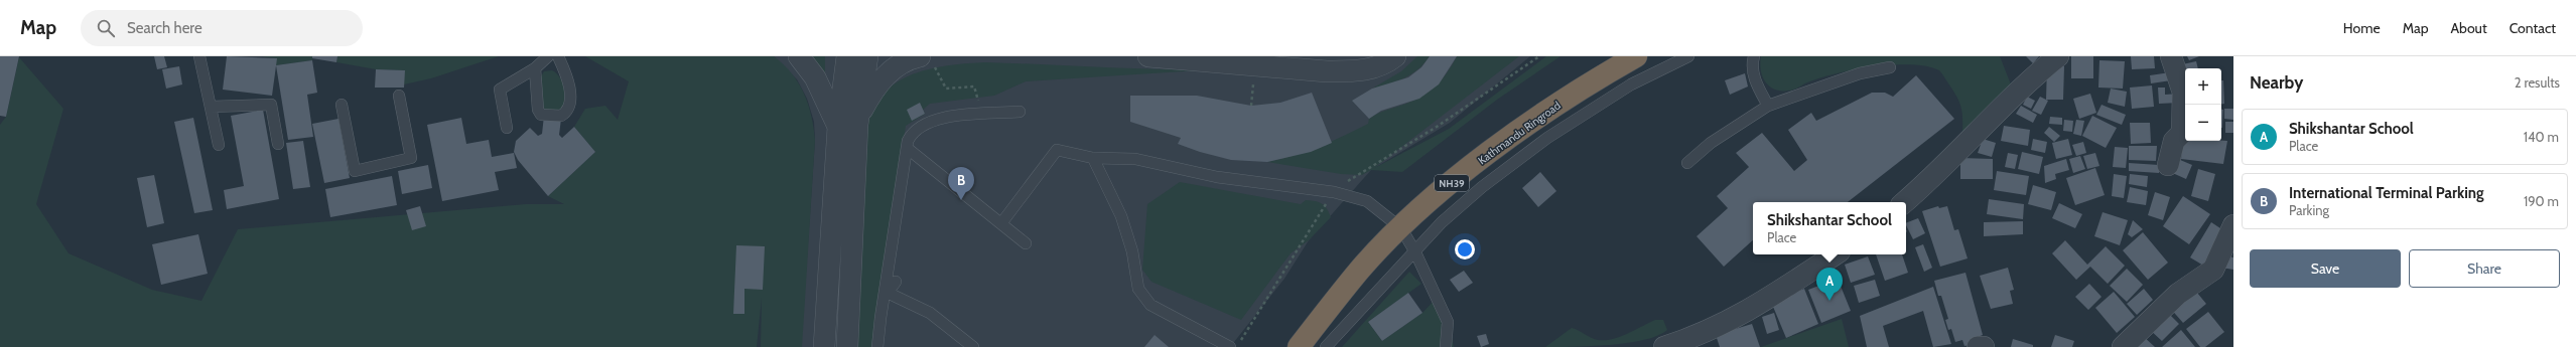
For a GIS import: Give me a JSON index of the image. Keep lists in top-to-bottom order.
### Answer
{
  "streets": {
    "highway": ["Kathmandu Ringroad", "NH39"]
  },
  "page": {
    "header": "Map",
    "search": "Search here",
    "nav": [
      "Home",
      "Map",
      "About",
      "Contact"
    ],
    "heading": ["Nearby", "2 results"],
    "map_buttons": ["+", "−"],
    "list": [
      {
        "mark": "A",
        "name": "Shikshantar School",
        "note": "Place",
        "value": "140 m"
      },
      {
        "mark": "B",
        "name": "International Terminal Parking",
        "note": "Parking",
        "value": "190 m"
      }
    ],
    "pins": ["B", "A"],
    "popup": ["Shikshantar School", "Place"],
    "buttons": ["Save", "Share"]
  }
}
